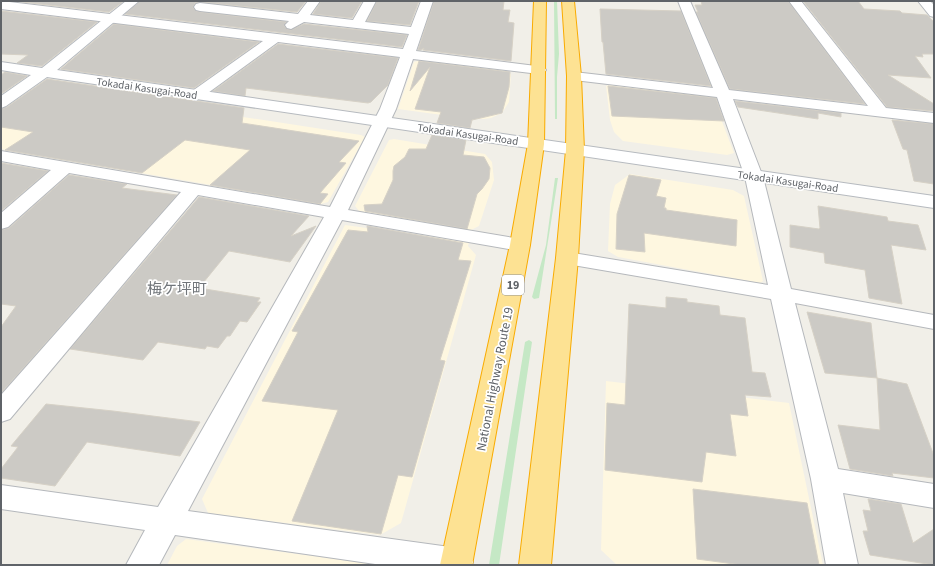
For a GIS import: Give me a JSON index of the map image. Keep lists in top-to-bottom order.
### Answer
{
  "streets": {
    "highway": ["19", "National Highway Route 19"],
    "street": ["Tokadai Kasugai-Road"]
  },
  "crossings": [
    ["Tokadai Kasugai-Road", "National Highway Route 19"]
  ],
  "districts": ["梅ケ坪町"]
}
